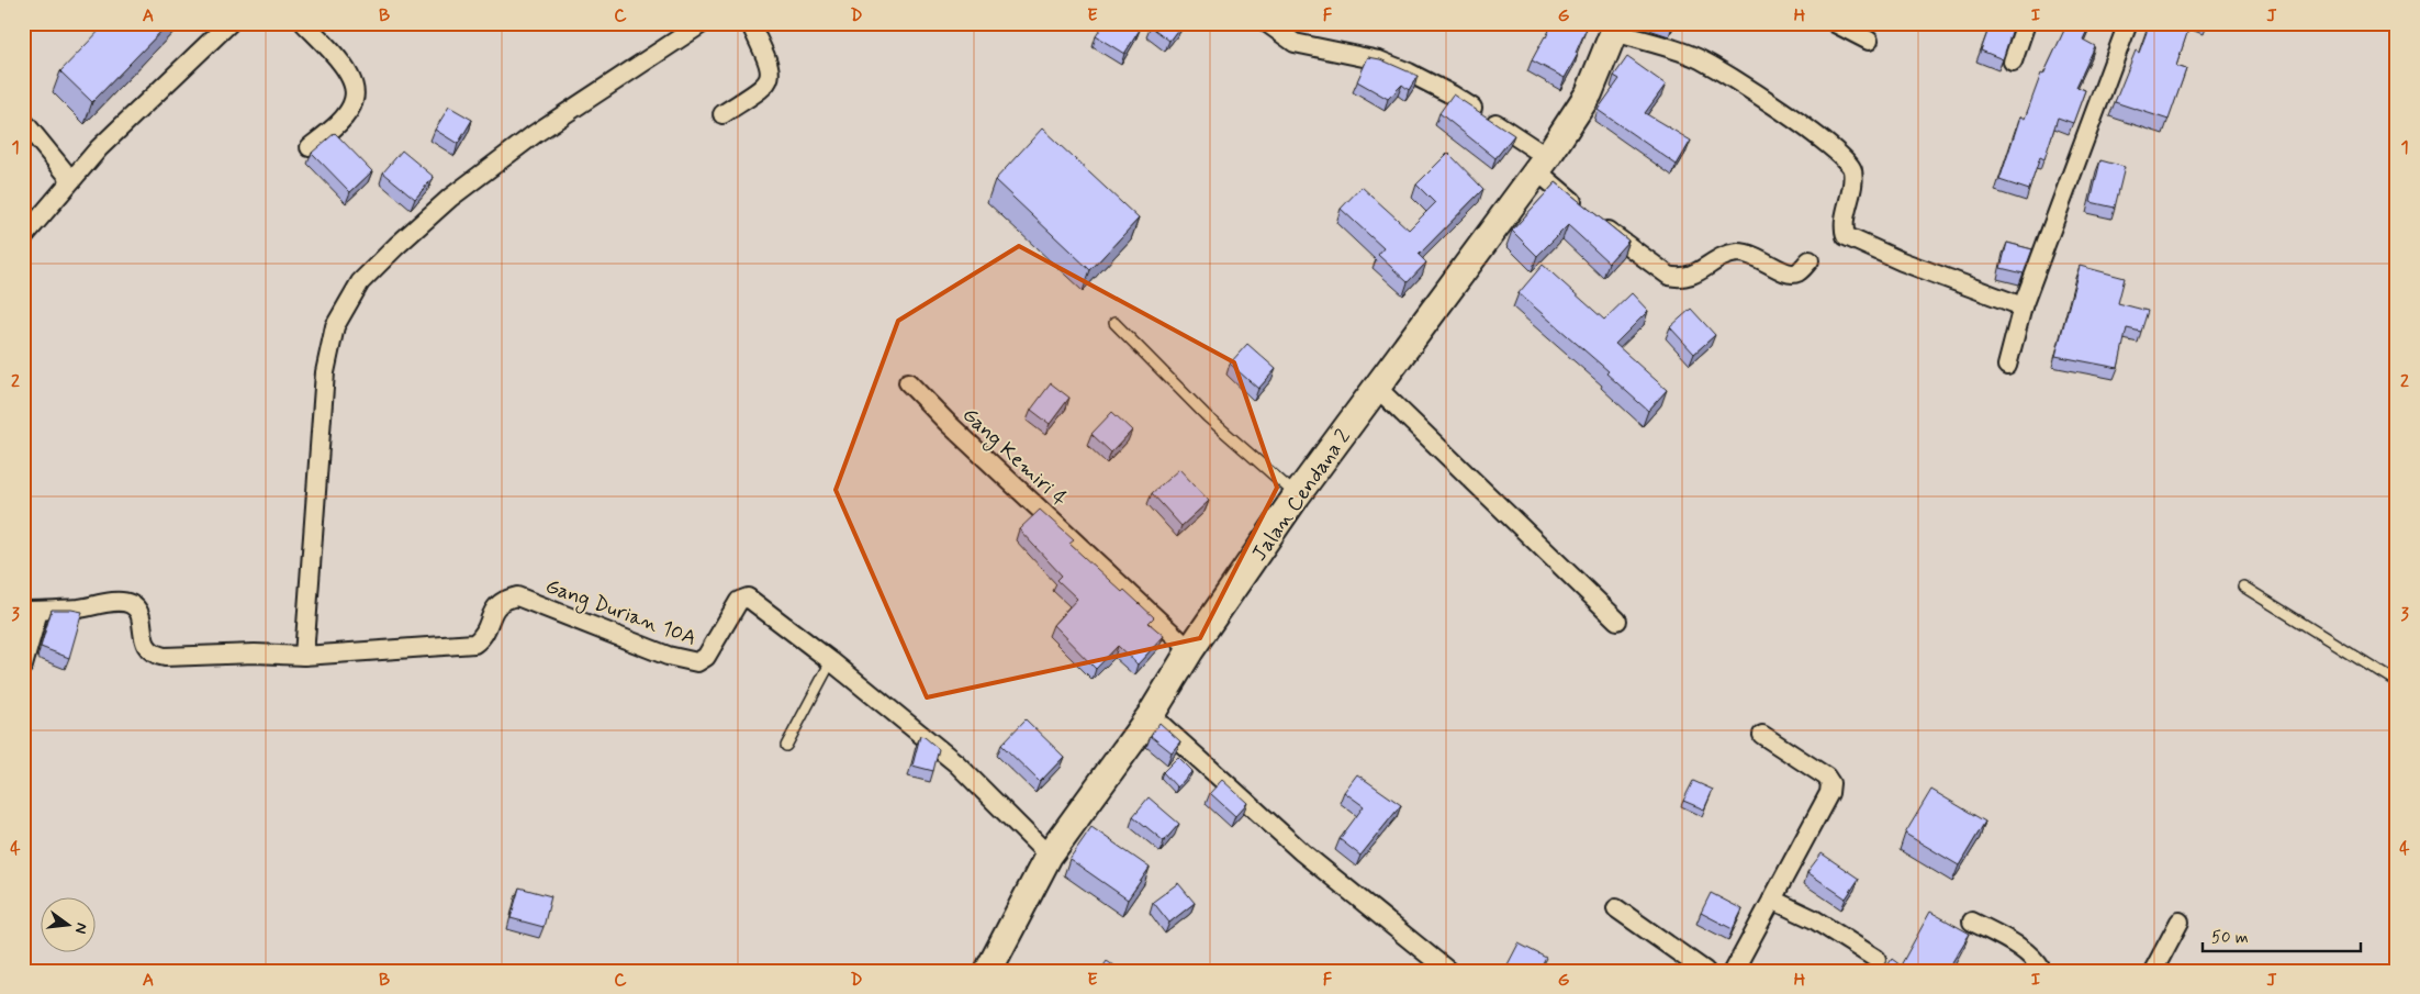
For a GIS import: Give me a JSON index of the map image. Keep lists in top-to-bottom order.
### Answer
{
  "streets": {
    "street": ["Gang Kemiri 4", "Jalan Cendana 2", "Gang Durian 10A"]
  },
  "crossings": [
    ["Gang Kemiri 4", "Jalan Cendana 2"],
    ["Jalan Cendana 2", "Gang Durian 10A"]
  ],
  "scale_bar": "50 m",
  "north": "right",
  "grid": {
    "columns": [
      "A",
      "B",
      "C",
      "D",
      "E",
      "F",
      "G",
      "H",
      "I",
      "J"
    ],
    "rows": [
      "1",
      "2",
      "3",
      "4"
    ]
  }
}
